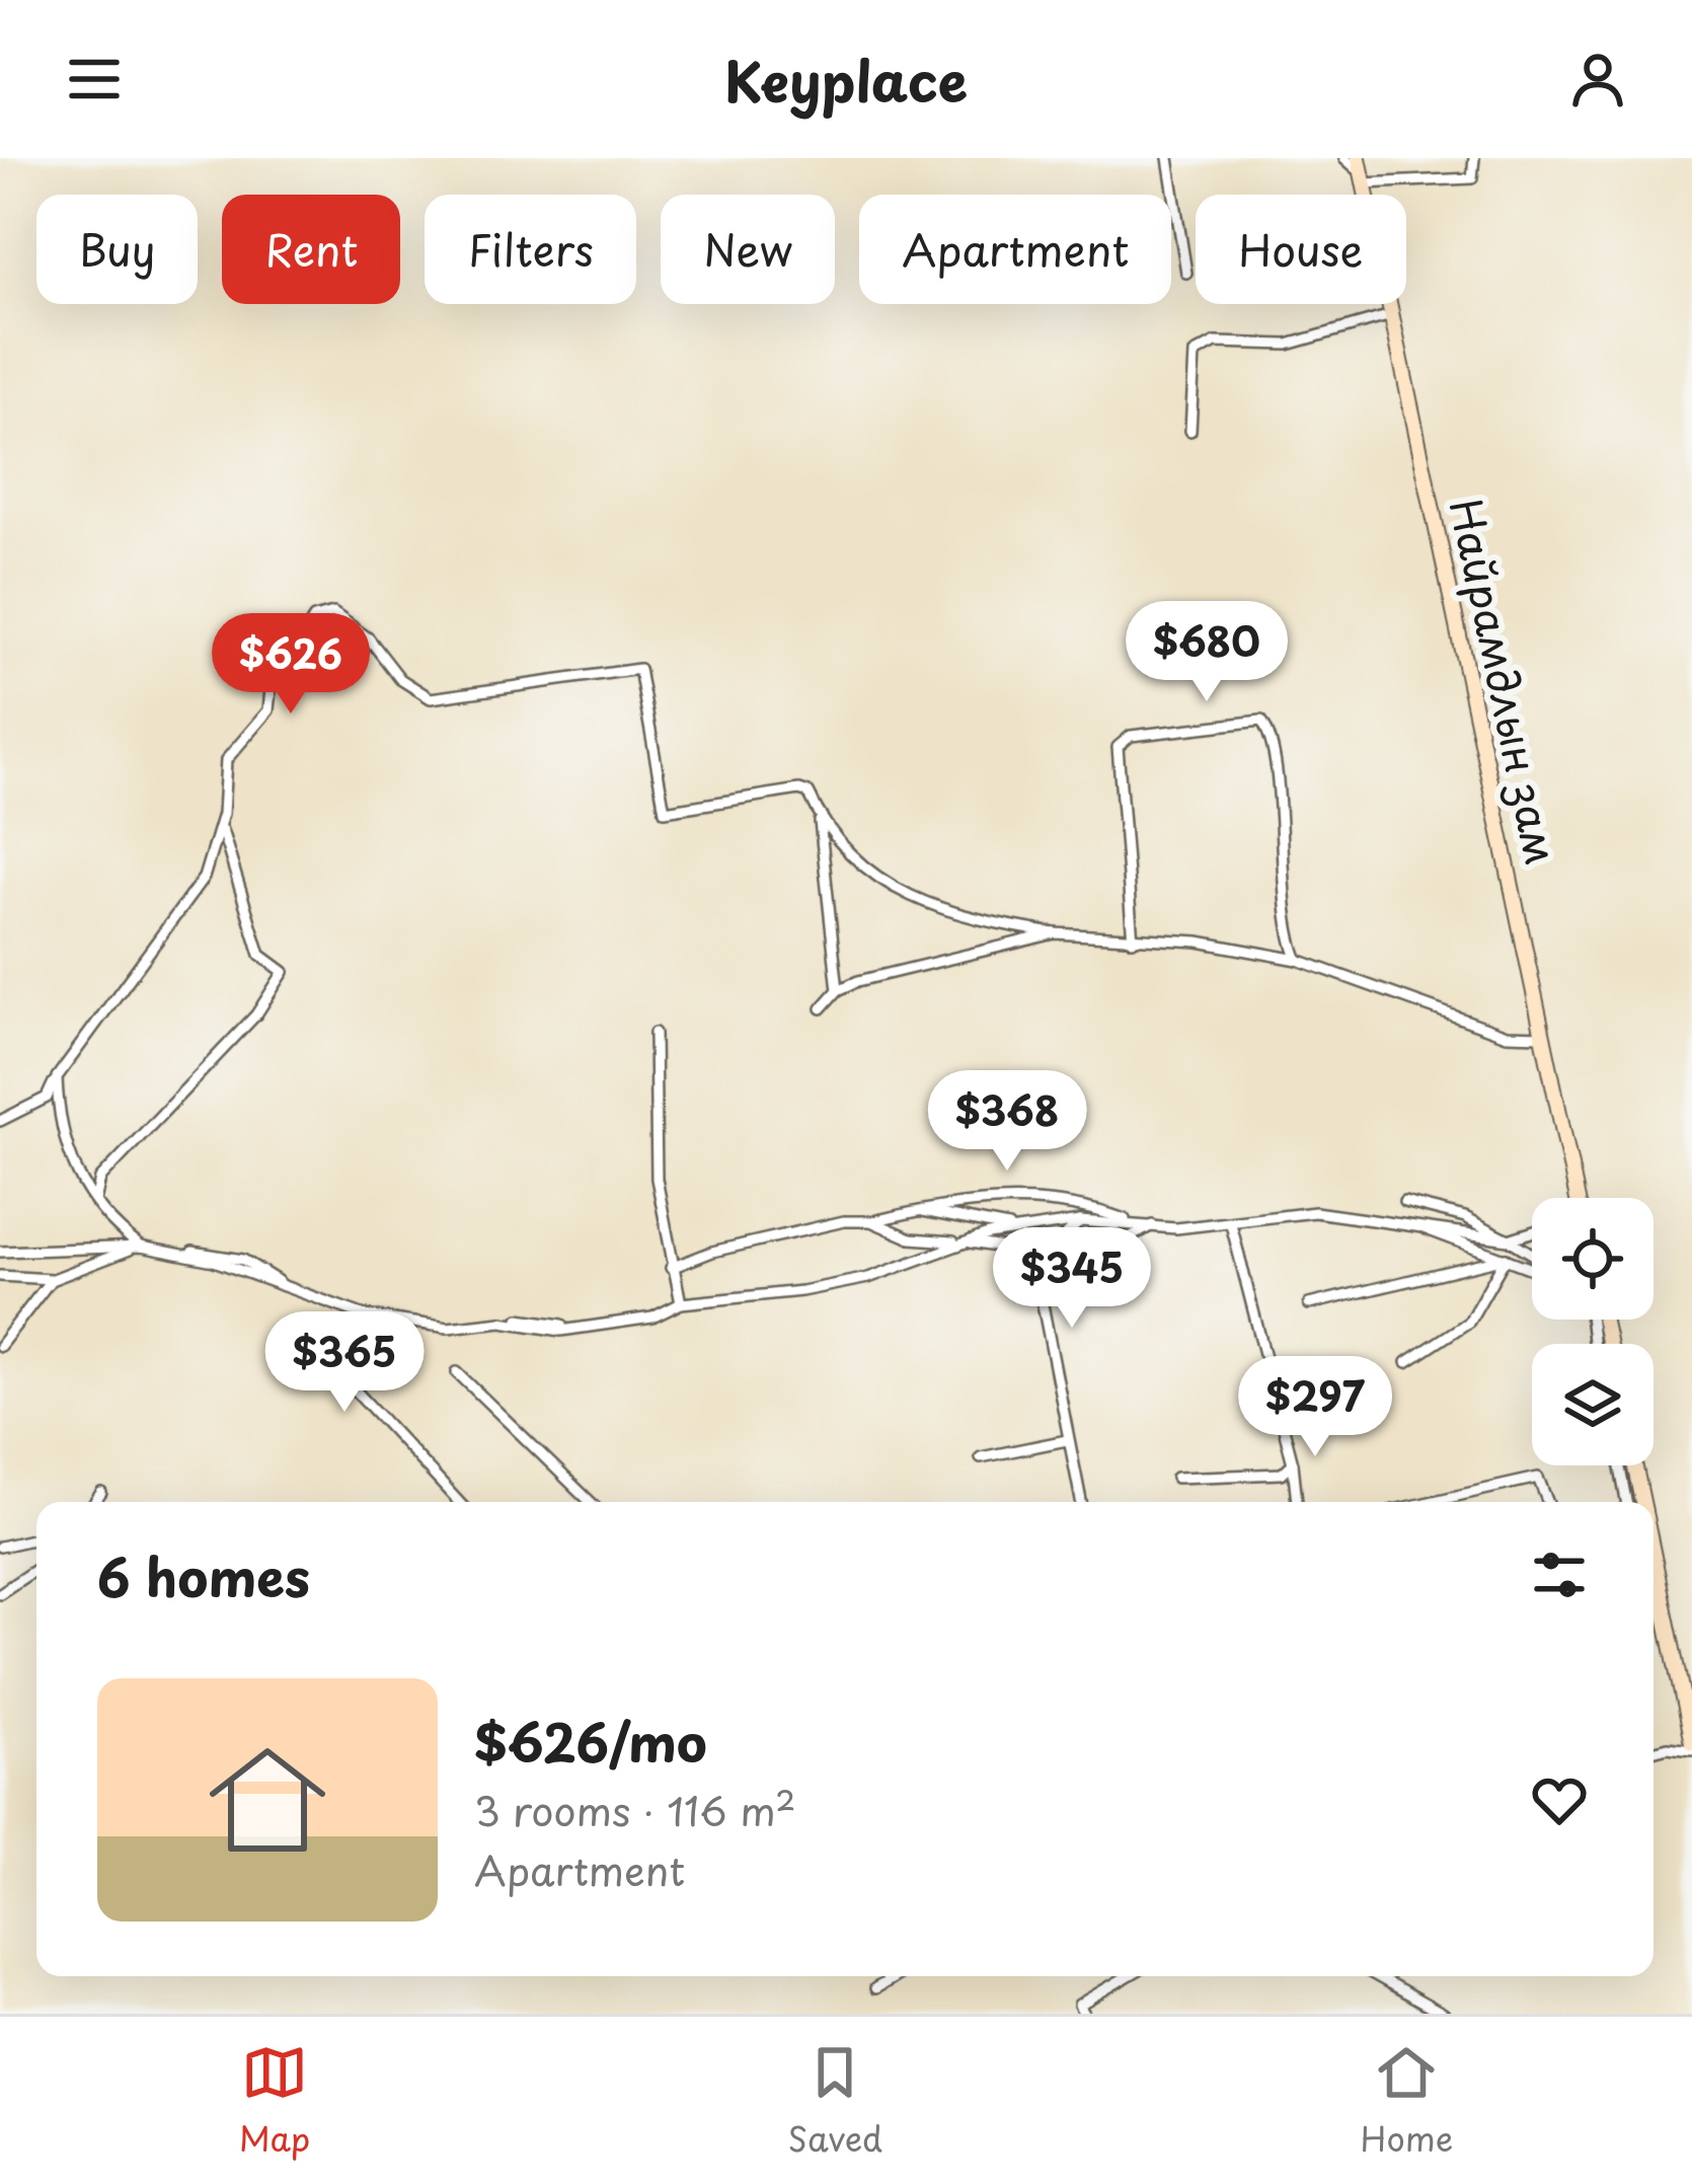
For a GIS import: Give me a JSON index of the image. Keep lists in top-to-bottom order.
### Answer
{
  "streets": {
    "main road": ["Найрамдлын зам"]
  },
  "page": {
    "header": "Keyplace",
    "chip": [
      "Buy",
      "Rent",
      "Filters",
      "New",
      "Apartment",
      "House"
    ],
    "price": [
      "$680",
      "$626",
      "$368",
      "$345",
      "$365",
      "$297"
    ],
    "heading": "6 homes",
    "list": [
      {
        "name": "$626/mo",
        "note": "3 rooms · 116 m² · Apartment"
      }
    ],
    "tabs": ["Map", "Saved", "Home"]
  }
}
